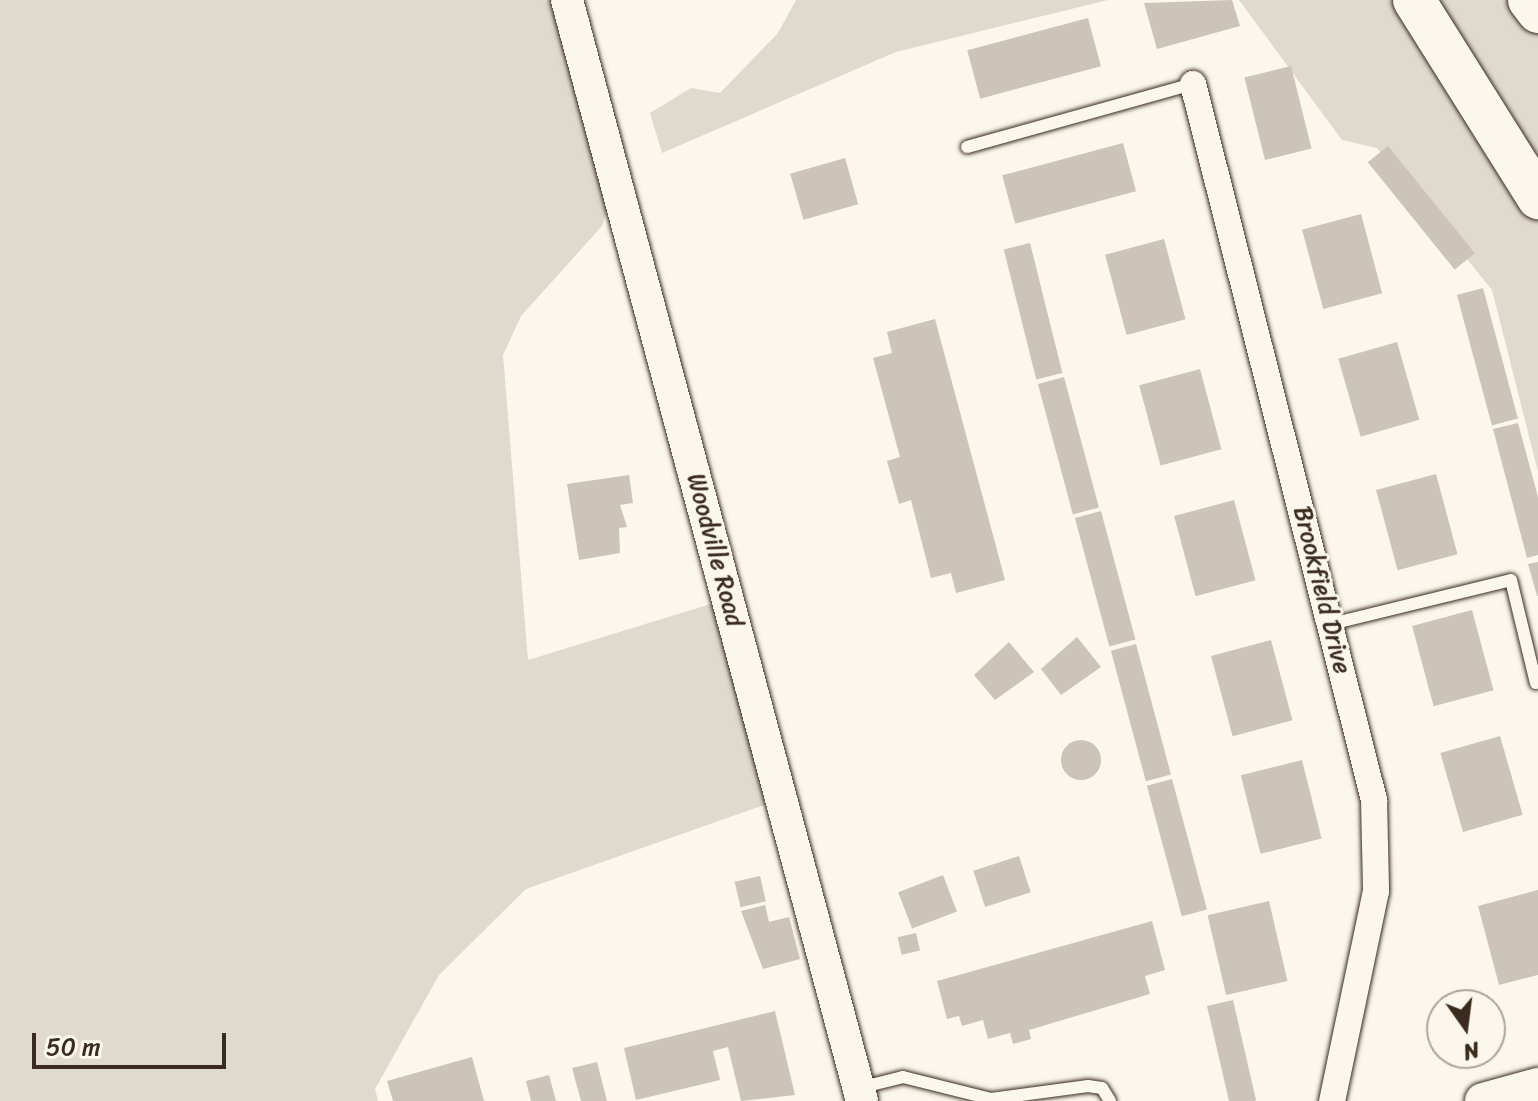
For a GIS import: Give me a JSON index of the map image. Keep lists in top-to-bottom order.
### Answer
{
  "streets": {
    "street": ["Woodville Road", "Brookfield Drive"]
  },
  "scale_bar": "50 m",
  "north": "bottom"
}
